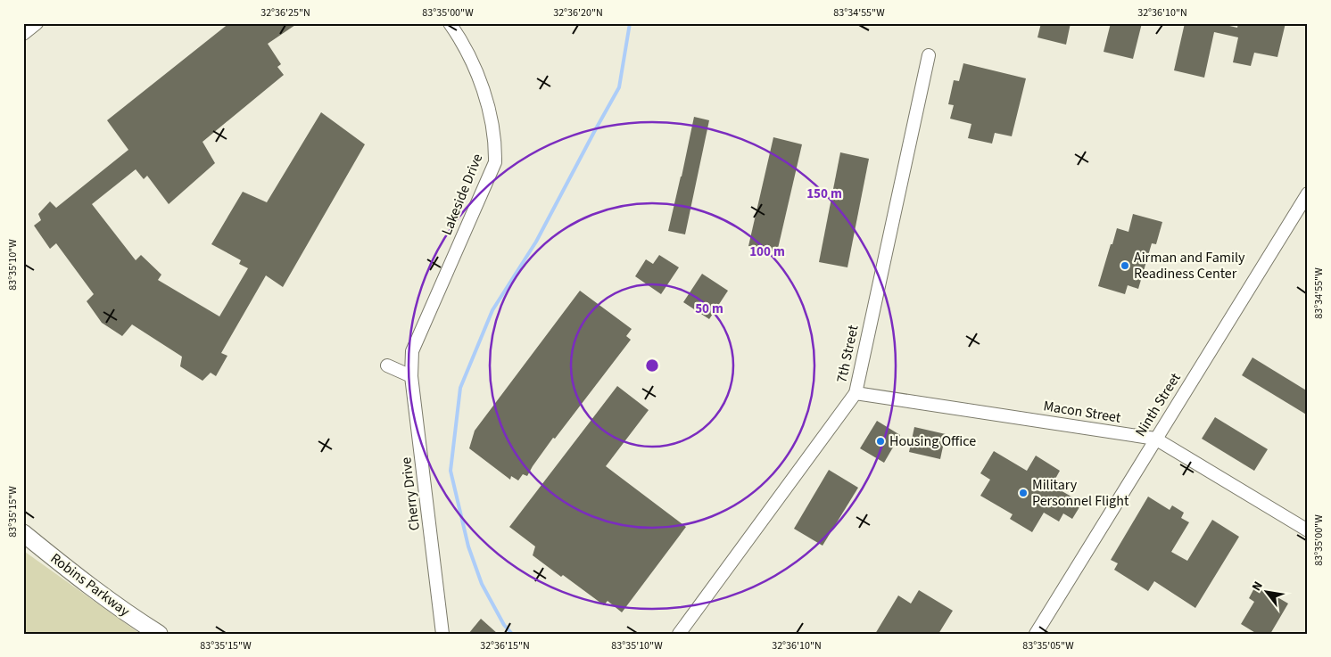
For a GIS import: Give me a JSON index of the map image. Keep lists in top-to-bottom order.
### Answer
{
  "streets": {
    "street": [
      "Lakeside Drive",
      "7th Street",
      "Ninth Street",
      "Macon Street",
      "Cherry Drive",
      "Robins Parkway"
    ]
  },
  "crossings": [
    ["Lakeside Drive", "Cherry Drive"],
    ["7th Street", "Macon Street"],
    ["Ninth Street", "Macon Street"]
  ],
  "places": ["Airman and Family Readiness Center", "Housing Office", "Military Personnel Flight"],
  "north": "top left",
  "coordinates": [
    "32°36'25\"N",
    "83°35'00\"W",
    "32°36'20\"N",
    "83°34'55\"W",
    "32°36'10\"N",
    "83°35'10\"W",
    "83°35'15\"W",
    "32°36'15\"N",
    "83°35'05\"W"
  ],
  "rings": ["150 m", "100 m", "50 m"]
}
